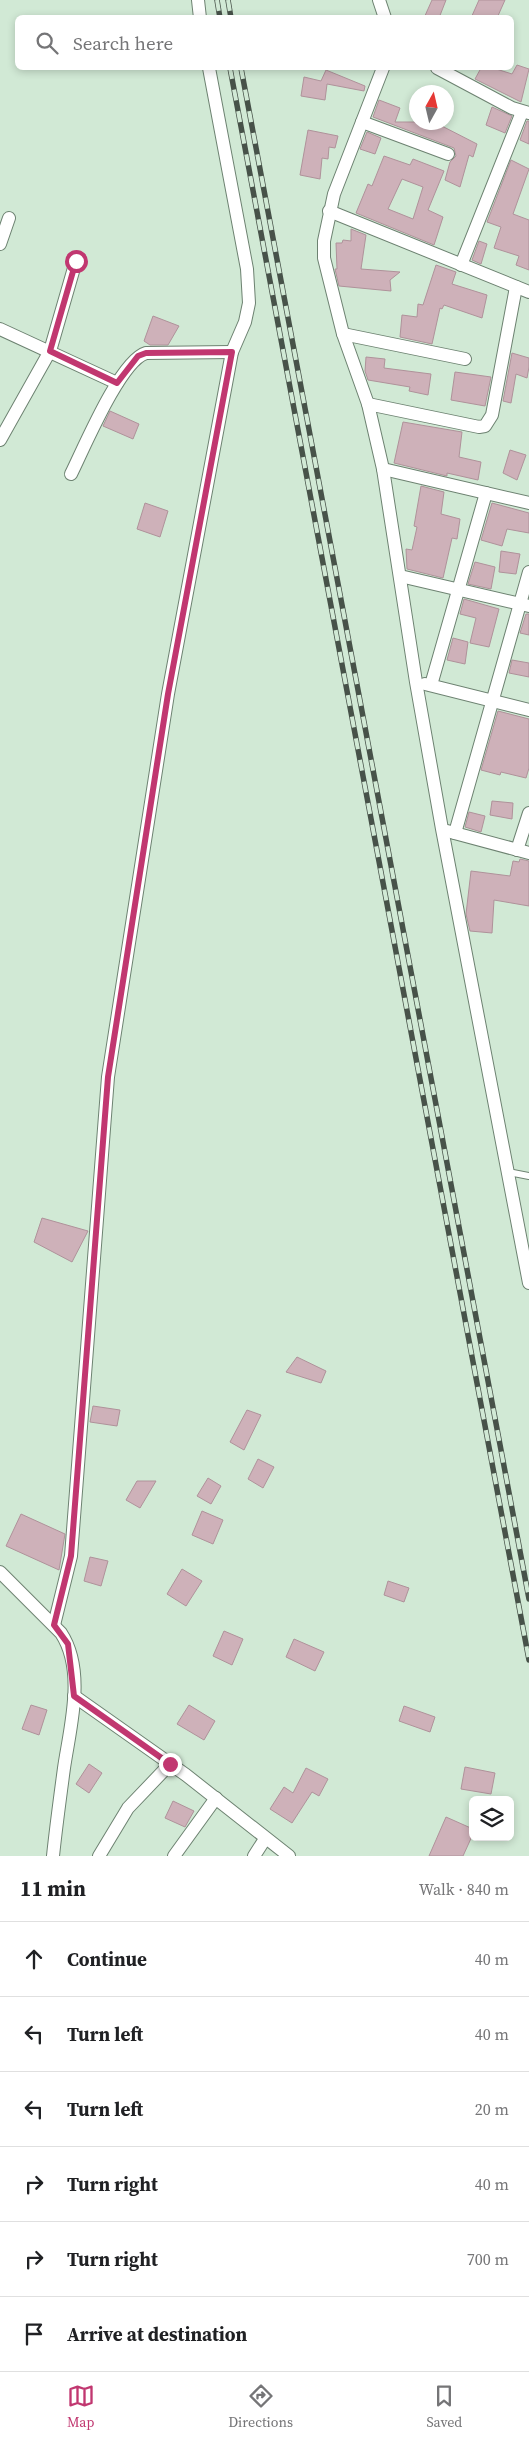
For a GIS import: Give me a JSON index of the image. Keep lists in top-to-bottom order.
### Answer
{
  "north": "top",
  "page": {
    "search": "Search here",
    "heading": ["11 min", "Walk · 840 m"],
    "list": [
      ["Continue", "40 m"],
      ["Turn left", "40 m"],
      ["Turn left", "20 m"],
      ["Turn right", "40 m"],
      ["Turn right", "700 m"],
      "Arrive at destination"
    ],
    "nav": ["Map", "Directions", "Saved"]
  }
}
